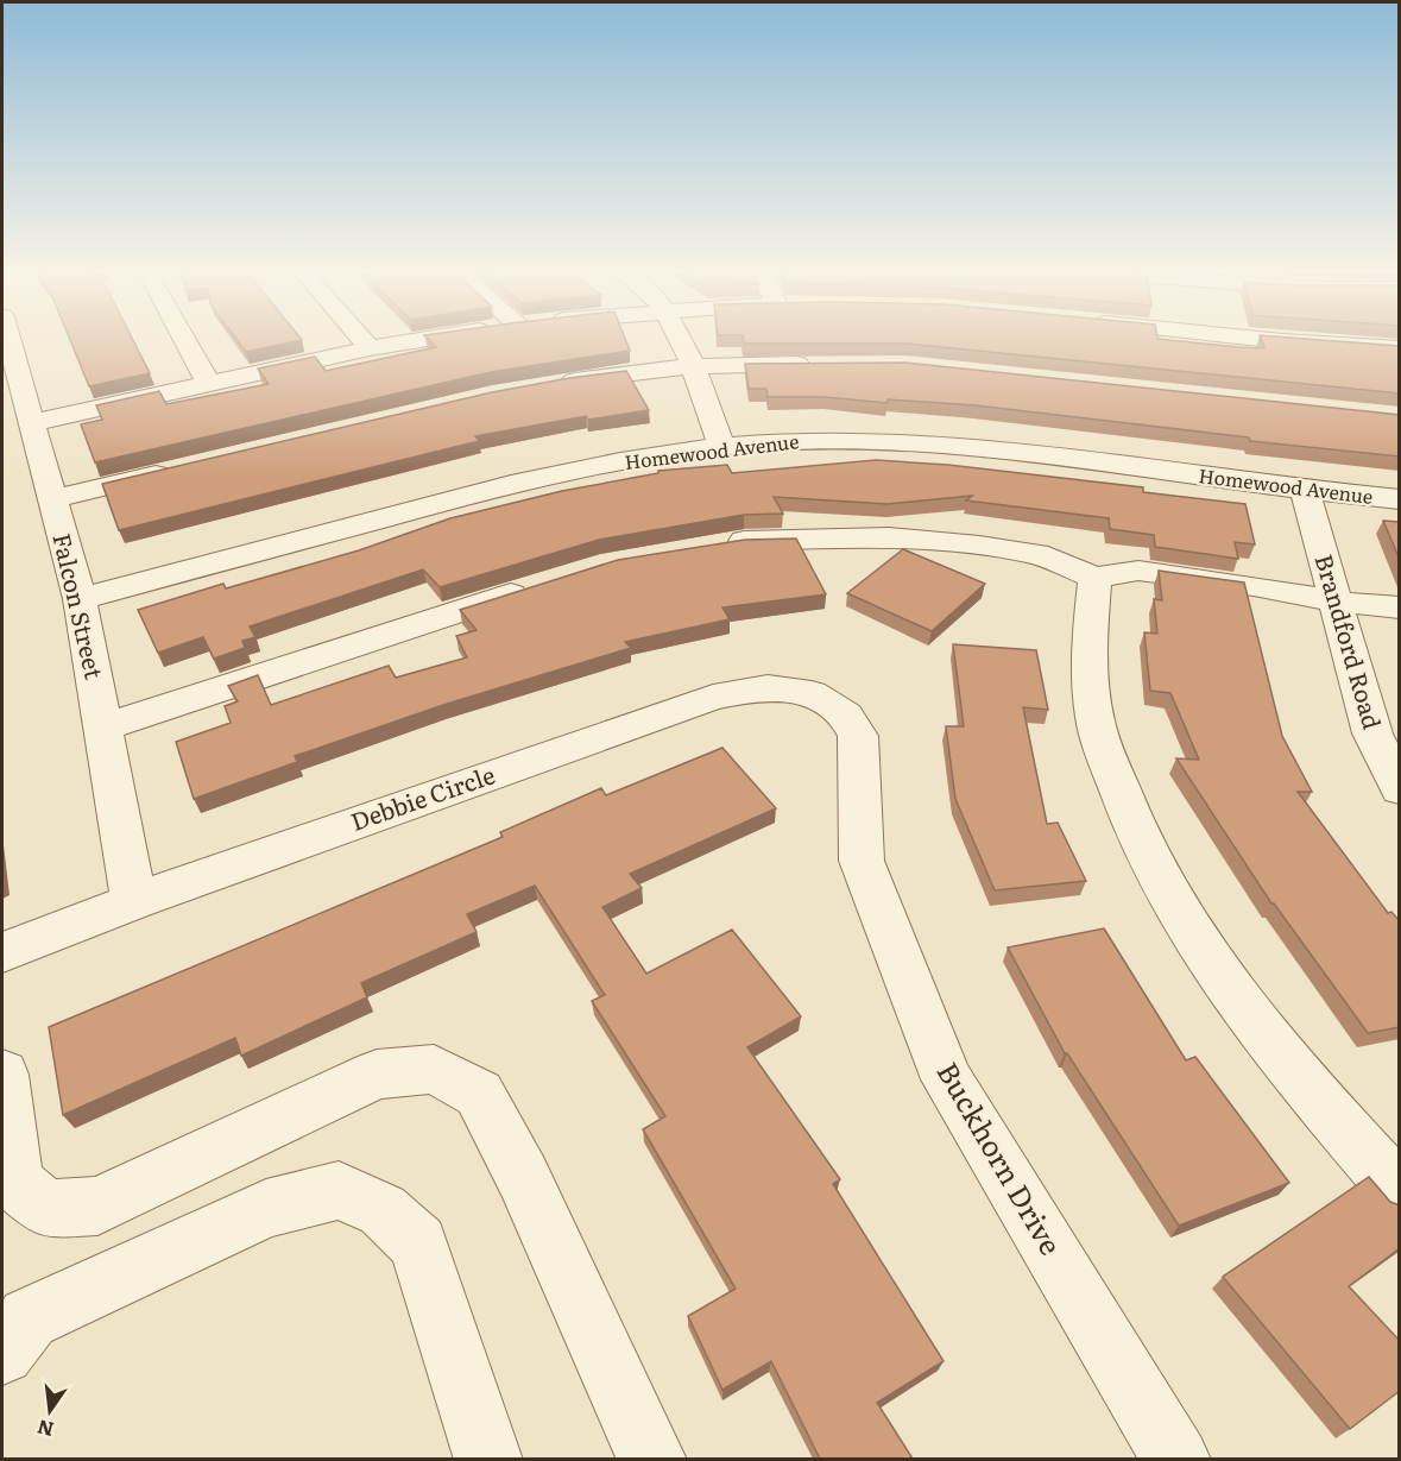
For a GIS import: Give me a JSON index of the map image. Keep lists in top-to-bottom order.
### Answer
{
  "streets": {
    "street": [
      "Homewood Avenue",
      "Falcon Street",
      "Brandford Road",
      "Debbie Circle",
      "Buckhorn Drive"
    ]
  },
  "crossings": [
    ["Homewood Avenue", "Falcon Street"],
    ["Homewood Avenue", "Brandford Road"],
    ["Falcon Street", "Debbie Circle"],
    ["Debbie Circle", "Buckhorn Drive"]
  ],
  "north": "bottom"
}
